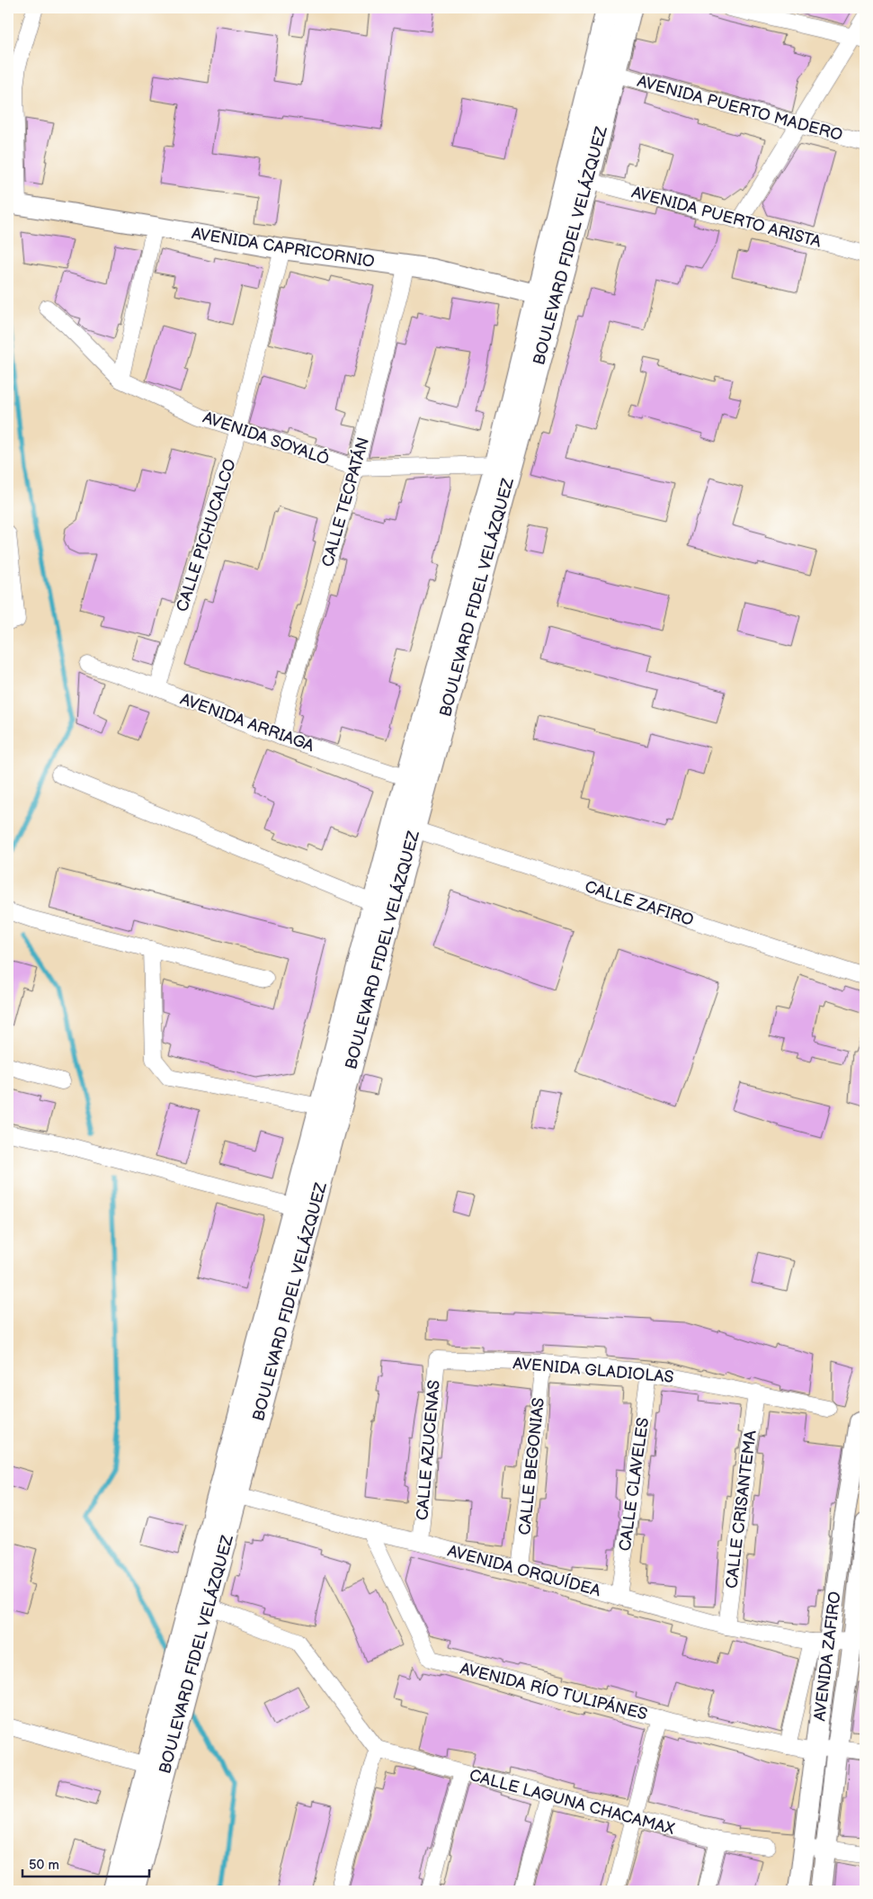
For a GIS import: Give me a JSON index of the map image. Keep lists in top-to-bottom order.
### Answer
{
  "streets": {
    "main road": ["BOULEVARD FIDEL VELÁZQUEZ"],
    "street": [
      "AVENIDA PUERTO MADERO",
      "AVENIDA PUERTO ARISTA",
      "AVENIDA CAPRICORNIO",
      "AVENIDA SOYALÓ",
      "CALLE TECPATÁN",
      "CALLE PICHUCALCO",
      "AVENIDA ARRIAGA",
      "CALLE ZAFIRO",
      "AVENIDA GLADIOLAS",
      "CALLE AZUCENAS",
      "CALLE BEGONIAS",
      "CALLE CLAVELES",
      "CALLE CRISANTEMA",
      "AVENIDA ORQUÍDEA",
      "AVENIDA ZAFIRO",
      "AVENIDA RÍO TULIPÁNES",
      "CALLE LAGUNA CHACAMAX"
    ]
  },
  "crossings": [
    ["AVENIDA PUERTO MADERO", "BOULEVARD FIDEL VELÁZQUEZ"],
    ["AVENIDA PUERTO ARISTA", "BOULEVARD FIDEL VELÁZQUEZ"],
    ["BOULEVARD FIDEL VELÁZQUEZ", "AVENIDA CAPRICORNIO"],
    ["BOULEVARD FIDEL VELÁZQUEZ", "AVENIDA SOYALÓ"],
    ["BOULEVARD FIDEL VELÁZQUEZ", "AVENIDA ARRIAGA"],
    ["BOULEVARD FIDEL VELÁZQUEZ", "CALLE ZAFIRO"],
    ["BOULEVARD FIDEL VELÁZQUEZ", "AVENIDA ORQUÍDEA"],
    ["AVENIDA CAPRICORNIO", "CALLE TECPATÁN"],
    ["AVENIDA CAPRICORNIO", "CALLE PICHUCALCO"],
    ["AVENIDA SOYALÓ", "CALLE TECPATÁN"],
    ["AVENIDA SOYALÓ", "CALLE PICHUCALCO"],
    ["CALLE TECPATÁN", "AVENIDA ARRIAGA"],
    ["CALLE PICHUCALCO", "AVENIDA ARRIAGA"],
    ["AVENIDA GLADIOLAS", "CALLE AZUCENAS"],
    ["AVENIDA GLADIOLAS", "CALLE BEGONIAS"],
    ["AVENIDA GLADIOLAS", "CALLE CLAVELES"],
    ["AVENIDA GLADIOLAS", "CALLE CRISANTEMA"],
    ["CALLE AZUCENAS", "AVENIDA ORQUÍDEA"],
    ["CALLE BEGONIAS", "AVENIDA ORQUÍDEA"],
    ["CALLE CLAVELES", "AVENIDA ORQUÍDEA"],
    ["CALLE CRISANTEMA", "AVENIDA ORQUÍDEA"],
    ["AVENIDA ORQUÍDEA", "AVENIDA ZAFIRO"],
    ["AVENIDA ORQUÍDEA", "AVENIDA RÍO TULIPÁNES"],
    ["AVENIDA ZAFIRO", "AVENIDA RÍO TULIPÁNES"]
  ],
  "scale_bar": "50 m"
}
